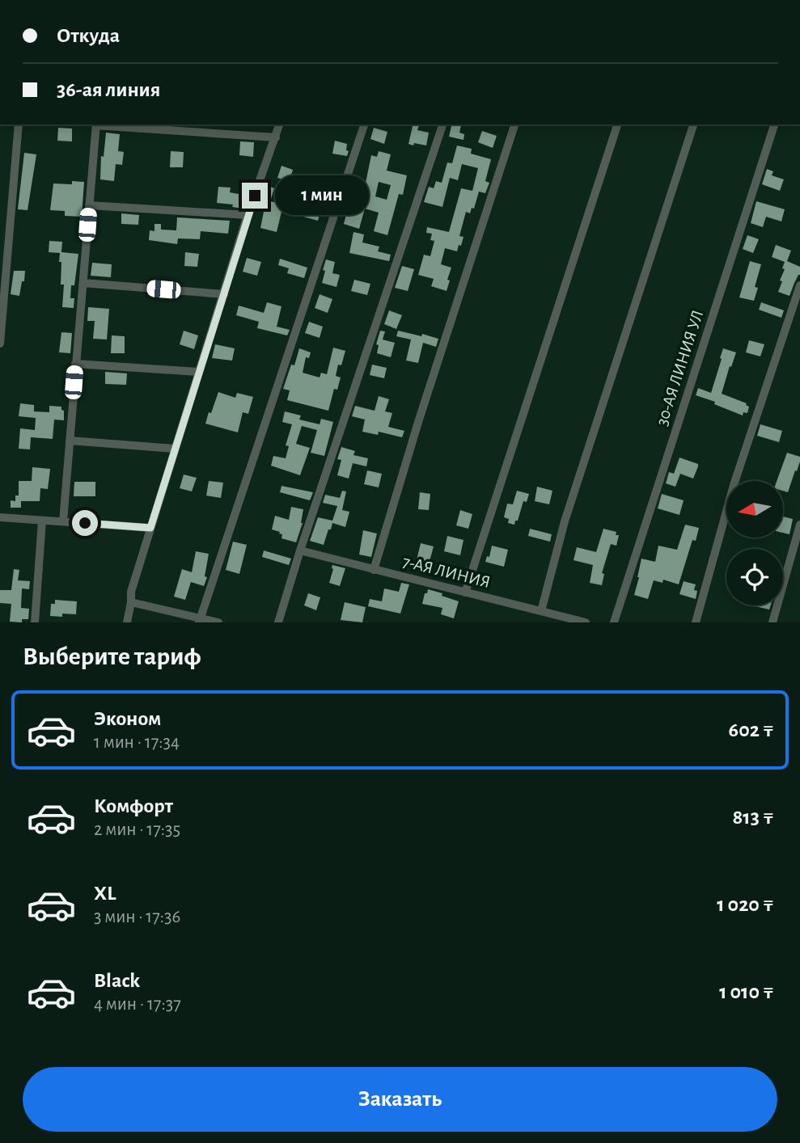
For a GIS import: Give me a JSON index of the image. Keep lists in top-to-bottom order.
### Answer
{
  "streets": {
    "street": ["30-АЯ ЛИНИЯ УЛ", "7-АЯ ЛИНИЯ"]
  },
  "north": "left",
  "page": {
    "banner": ["Откуда", "36-ая линия"],
    "bubble": "1 мин",
    "heading": "Выберите тариф",
    "list": [
      {
        "name": "Эконом",
        "note": "1 мин · 17:34",
        "value": "602 ₸"
      },
      {
        "name": "Комфорт",
        "note": "2 мин · 17:35",
        "value": "813 ₸"
      },
      {
        "name": "XL",
        "note": "3 мин · 17:36",
        "value": "1 020 ₸"
      },
      {
        "name": "Black",
        "note": "4 мин · 17:37",
        "value": "1 010 ₸"
      }
    ],
    "buttons": "Заказать"
  }
}
